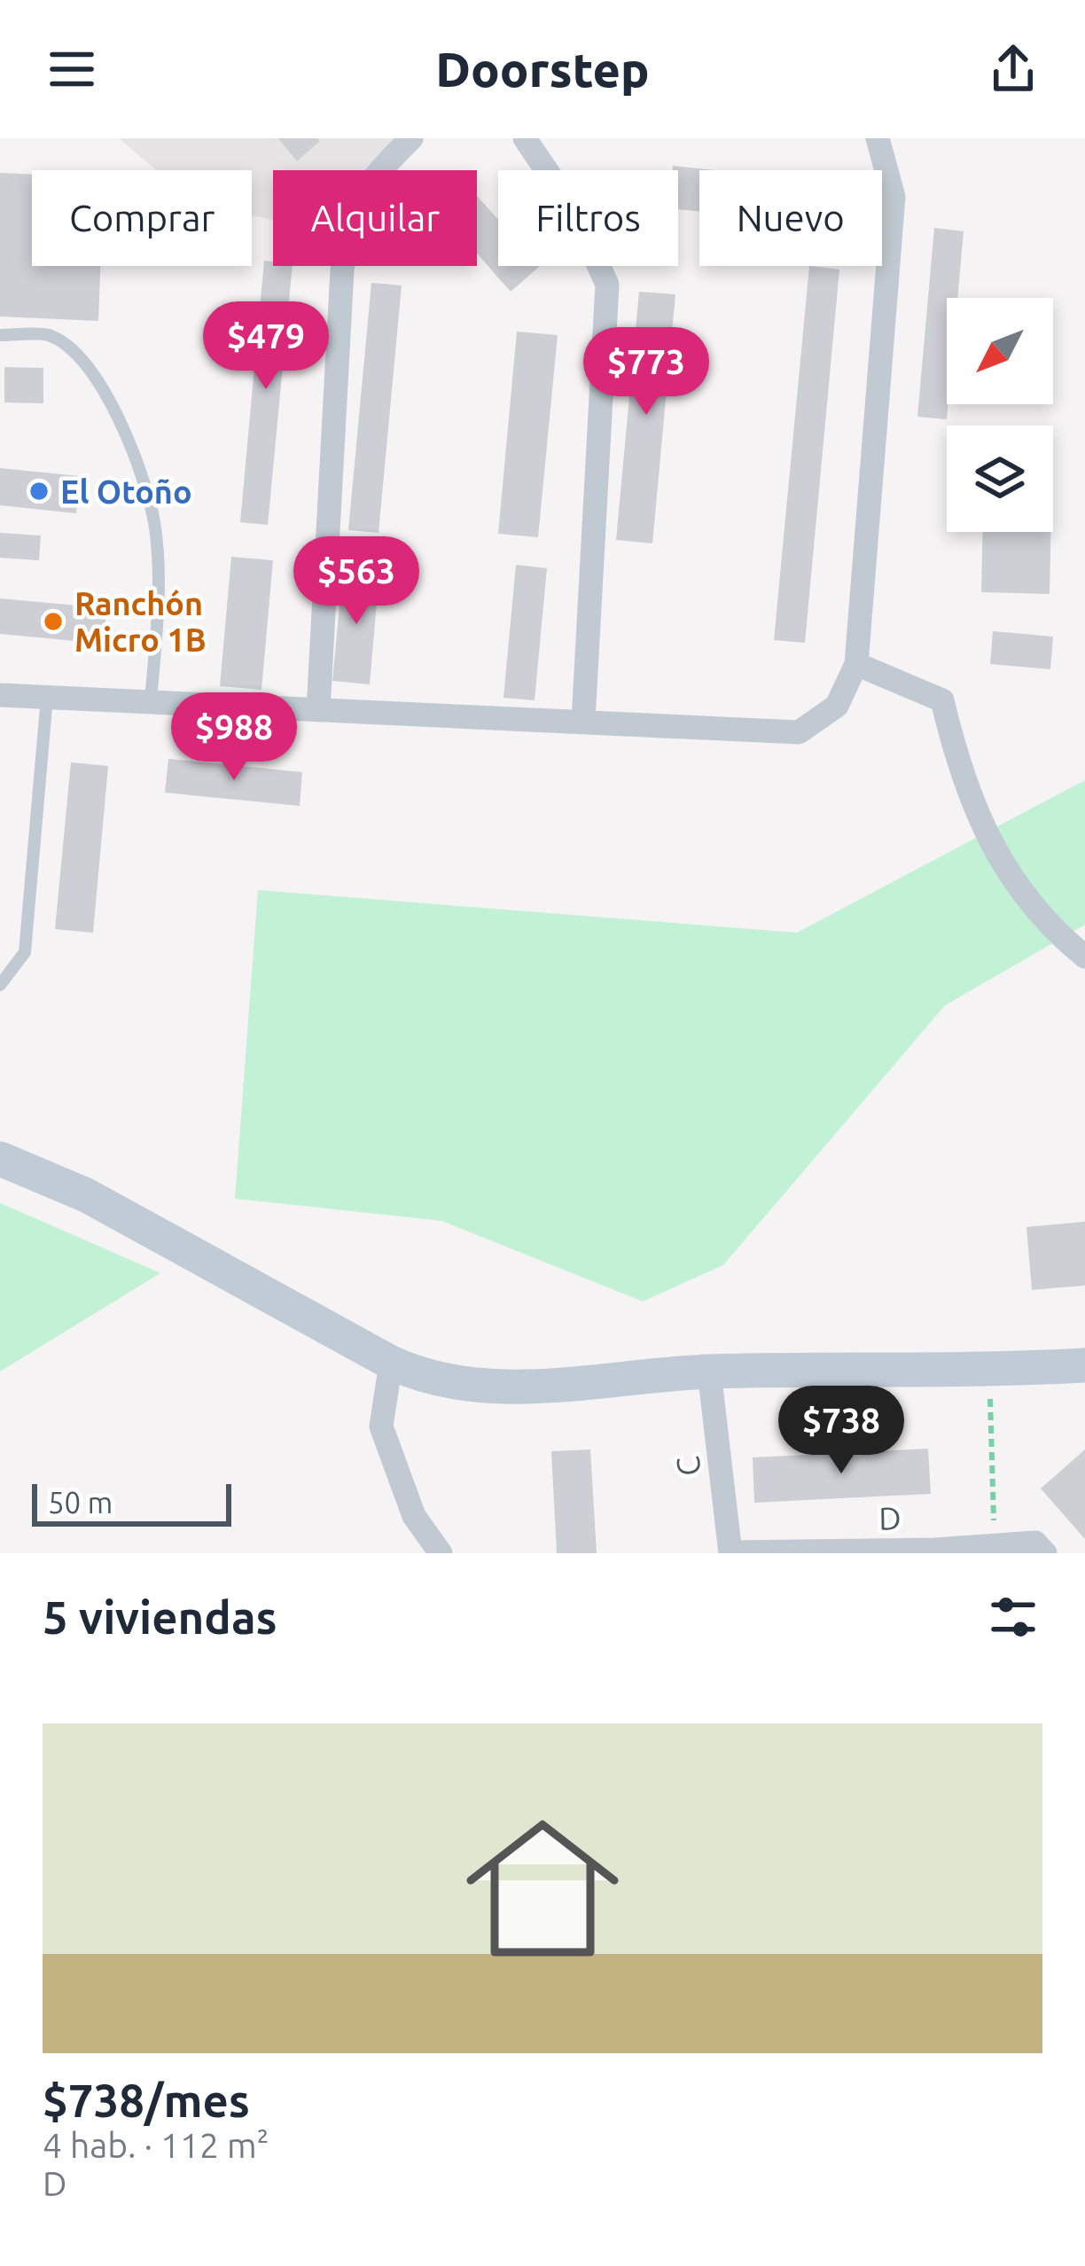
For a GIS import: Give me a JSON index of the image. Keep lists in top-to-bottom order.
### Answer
{
  "streets": {
    "street": ["C", "D"]
  },
  "crossings": [
    ["C", "D"]
  ],
  "places": ["El Otoño", "Ranchón Micro 1B"],
  "scale_bar": "50 m",
  "north": "bottom left",
  "page": {
    "header": "Doorstep",
    "chip": [
      "Comprar",
      "Alquilar",
      "Filtros",
      "Nuevo"
    ],
    "price": [
      "$479",
      "$773",
      "$563",
      "$988",
      "$738"
    ],
    "scale": "50 m",
    "heading": "5 viviendas",
    "list": [
      {
        "name": "$738/mes",
        "note": "4 hab. · 112 m² · D"
      }
    ]
  }
}
